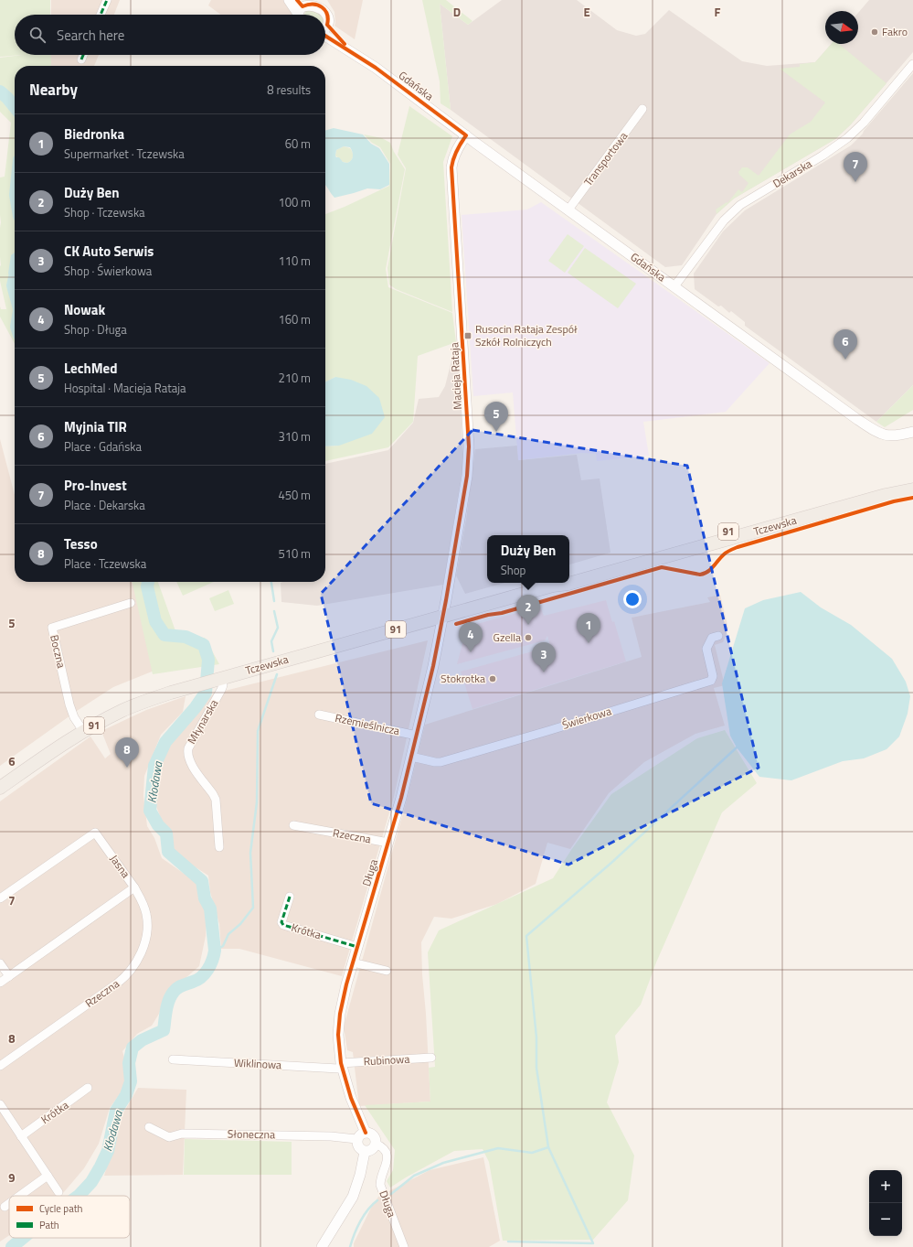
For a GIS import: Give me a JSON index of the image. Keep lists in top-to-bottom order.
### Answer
{
  "streets": {
    "main road": ["Tczewska", "91"],
    "street": [
      "Gdańska",
      "Transportowa",
      "Dekarska",
      "Macieja Rataja",
      "Boczna",
      "Świerkowa",
      "Młynarska",
      "Rzemieślnicza",
      "Rzeczna",
      "Jasna",
      "Długa",
      "Krótka",
      "Rubinowa",
      "Wiklinowa",
      "Słoneczna"
    ]
  },
  "crossings": [
    ["Gdańska", "Transportowa"],
    ["Gdańska", "Dekarska"],
    ["Gdańska", "Macieja Rataja"],
    ["Macieja Rataja", "Tczewska"],
    ["Macieja Rataja", "Długa"],
    ["Tczewska", "Boczna"],
    ["Tczewska", "Młynarska"],
    ["Tczewska", "Długa"],
    ["Świerkowa", "Długa"],
    ["Rzemieślnicza", "Długa"],
    ["Rzeczna", "Jasna"],
    ["Rzeczna", "Długa"],
    ["Długa", "Krótka"],
    ["Długa", "Rubinowa"],
    ["Długa", "Wiklinowa"],
    ["Długa", "Słoneczna"],
    ["Rubinowa", "Wiklinowa"]
  ],
  "water": ["Kłodawa"],
  "places": {
    "other": ["Fakro", "Gzella", "Stokrotka"],
    "transit": ["Rusocin Rataja Zespół Szkół Rolniczych"]
  },
  "legend": ["Cycle path", "Path"],
  "north": "right",
  "page": {
    "search": "Search here",
    "heading": ["Nearby", "8 results"],
    "list": [
      {
        "mark": "1",
        "name": "Biedronka",
        "note": "Supermarket · Tczewska",
        "value": "60 m"
      },
      {
        "mark": "2",
        "name": "Duży Ben",
        "note": "Shop · Tczewska",
        "value": "100 m"
      },
      {
        "mark": "3",
        "name": "CK Auto Serwis",
        "note": "Shop · Świerkowa",
        "value": "110 m"
      },
      {
        "mark": "4",
        "name": "Nowak",
        "note": "Shop · Długa",
        "value": "160 m"
      },
      {
        "mark": "5",
        "name": "LechMed",
        "note": "Hospital · Macieja Rataja",
        "value": "210 m"
      },
      {
        "mark": "6",
        "name": "Myjnia TIR",
        "note": "Place · Gdańska",
        "value": "310 m"
      },
      {
        "mark": "7",
        "name": "Pro-Invest",
        "note": "Place · Dekarska",
        "value": "450 m"
      },
      {
        "mark": "8",
        "name": "Tesso",
        "note": "Place · Tczewska",
        "value": "510 m"
      }
    ],
    "pins": [
      "7",
      "6",
      "5",
      "2",
      "1",
      "4",
      "3",
      "8"
    ],
    "popup": ["Duży Ben", "Shop"],
    "map_buttons": ["+", "−"]
  },
  "grid": {
    "columns": ["D", "E", "F"],
    "rows": [
      "5",
      "6",
      "7",
      "8",
      "9"
    ]
  }
}
